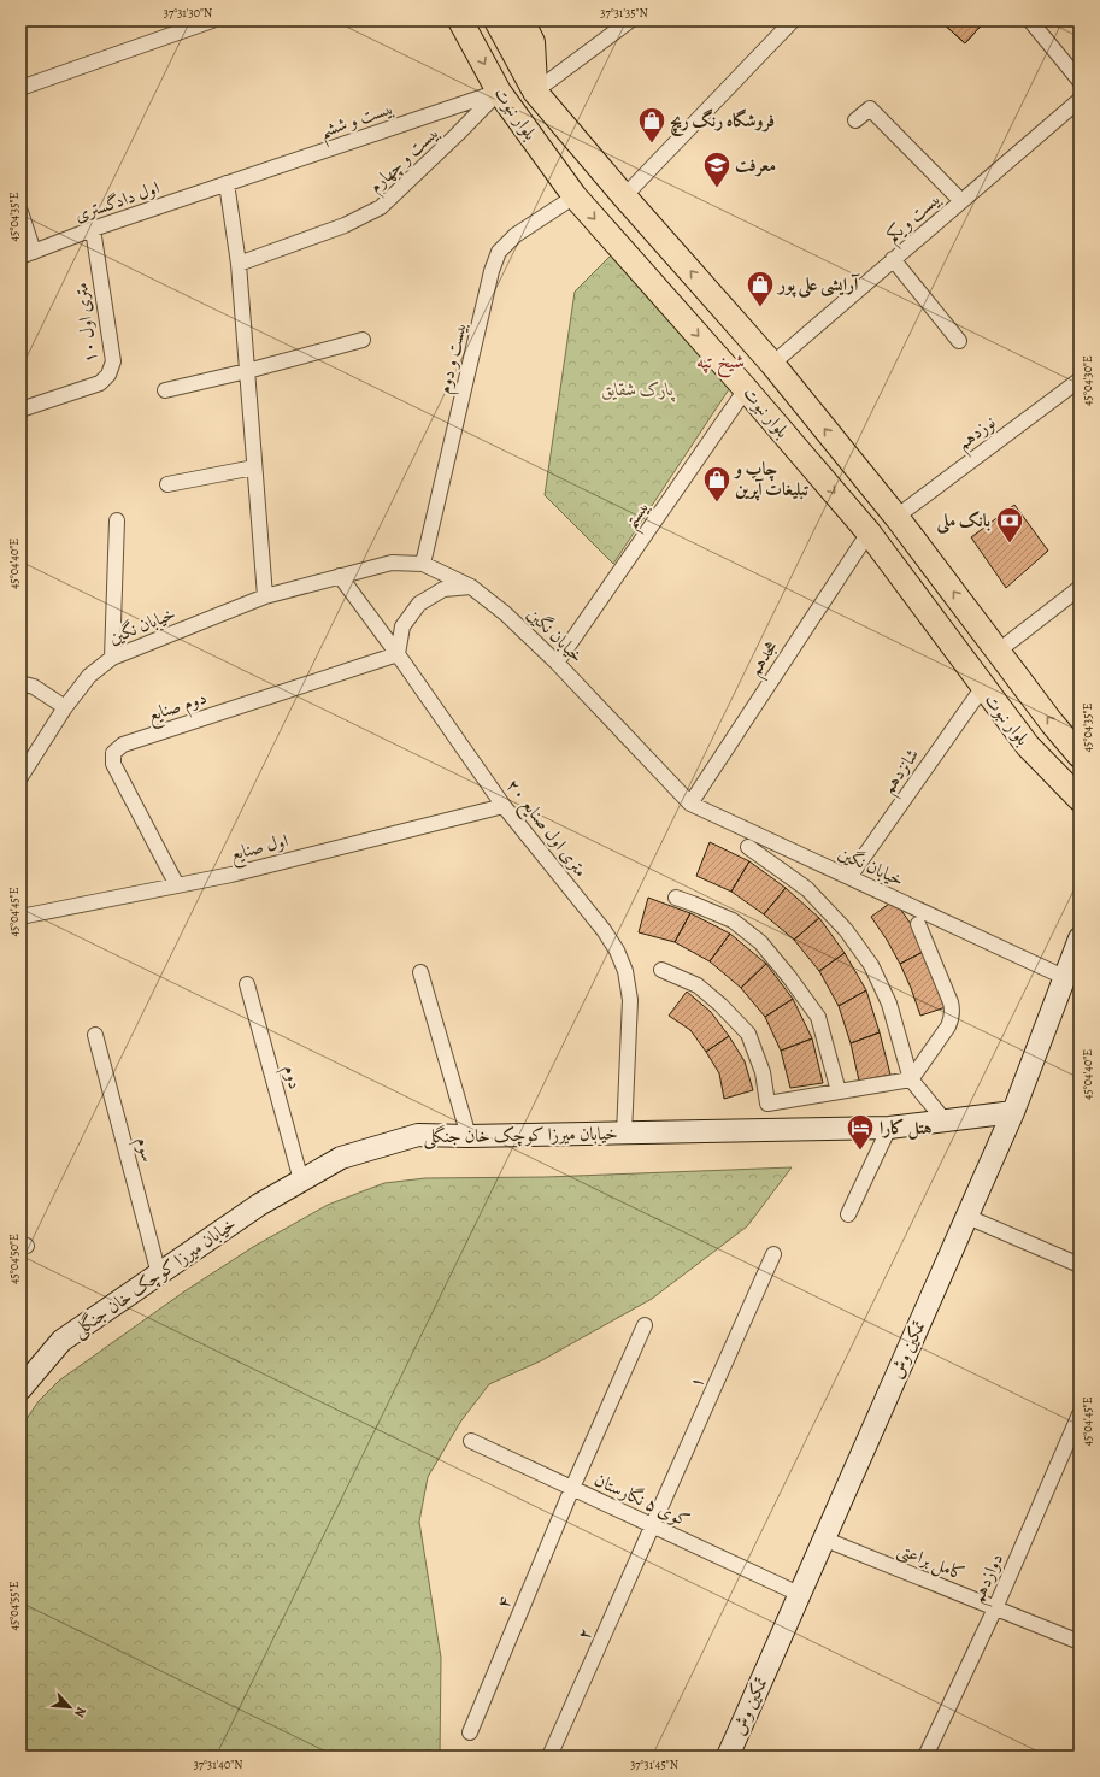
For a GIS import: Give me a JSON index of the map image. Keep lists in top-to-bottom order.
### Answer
{
  "streets": {
    "main road": ["بلوار نبوت"],
    "street": [
      "بیست و ششم",
      "بیست و چهارم",
      "اول دادگستری",
      "بیست و یکم",
      "۱۰ متری اول",
      "بیست و دوم",
      "نوزدهم",
      "بیستم",
      "خیابان نگین",
      "هجدهم",
      "دوم صنایع",
      "شانزدهم",
      "۲۰ متری اول صنایع",
      "اول صنایع",
      "دوم",
      "خیابان میرزا کوچک خان جنگلی",
      "سوم",
      "تمکین وش",
      "۱",
      "کوی ۵ نگارستان",
      "کامل براعتی",
      "دوازدهم",
      "۴",
      "۲"
    ]
  },
  "crossings": [
    ["بلوار نبوت", "بیست و ششم"],
    ["بلوار نبوت", "بیست و چهارم"],
    ["بلوار نبوت", "بیست و یکم"],
    ["بلوار نبوت", "بیست و دوم"],
    ["بلوار نبوت", "نوزدهم"],
    ["بلوار نبوت", "بیستم"],
    ["بلوار نبوت", "هجدهم"],
    ["بلوار نبوت", "شانزدهم"],
    ["بیست و ششم", "بیست و چهارم"],
    ["بیست و ششم", "اول دادگستری"],
    ["اول دادگستری", "۱۰ متری اول"],
    ["بیست و دوم", "خیابان نگین"],
    ["بیستم", "خیابان نگین"],
    ["خیابان نگین", "هجدهم"],
    ["خیابان نگین", "شانزدهم"],
    ["خیابان نگین", "۲۰ متری اول صنایع"],
    ["خیابان نگین", "تمکین وش"],
    ["دوم صنایع", "۲۰ متری اول صنایع"],
    ["دوم صنایع", "اول صنایع"],
    ["۲۰ متری اول صنایع", "اول صنایع"],
    ["۲۰ متری اول صنایع", "خیابان میرزا کوچک خان جنگلی"],
    ["دوم", "خیابان میرزا کوچک خان جنگلی"],
    ["خیابان میرزا کوچک خان جنگلی", "سوم"],
    ["خیابان میرزا کوچک خان جنگلی", "تمکین وش"],
    ["تمکین وش", "کوی ۵ نگارستان"],
    ["تمکین وش", "کامل براعتی"],
    ["۱", "کوی ۵ نگارستان"],
    ["۱", "۲"],
    ["کوی ۵ نگارستان", "۴"],
    ["کوی ۵ نگارستان", "۲"],
    ["کامل براعتی", "دوازدهم"]
  ],
  "districts": ["شیخ تپه"],
  "parks": ["پارک شقایق"],
  "places": {
    "shop": ["فروشگاه رنگ ریچ", "آرایشی علی پور", "چاپ و تبلیغات آپرین"],
    "school or university": ["معرفت"],
    "bank": ["بانک ملی"],
    "hotel": ["هتل کارا"]
  },
  "north": "bottom right",
  "coordinates": [
    "37°31'30\"N",
    "37°31'35\"N",
    "45°04'35\"E",
    "45°04'30\"E",
    "45°04'40\"E",
    "45°04'45\"E",
    "45°04'50\"E",
    "45°04'55\"E",
    "37°31'40\"N",
    "37°31'45\"N"
  ]
}
